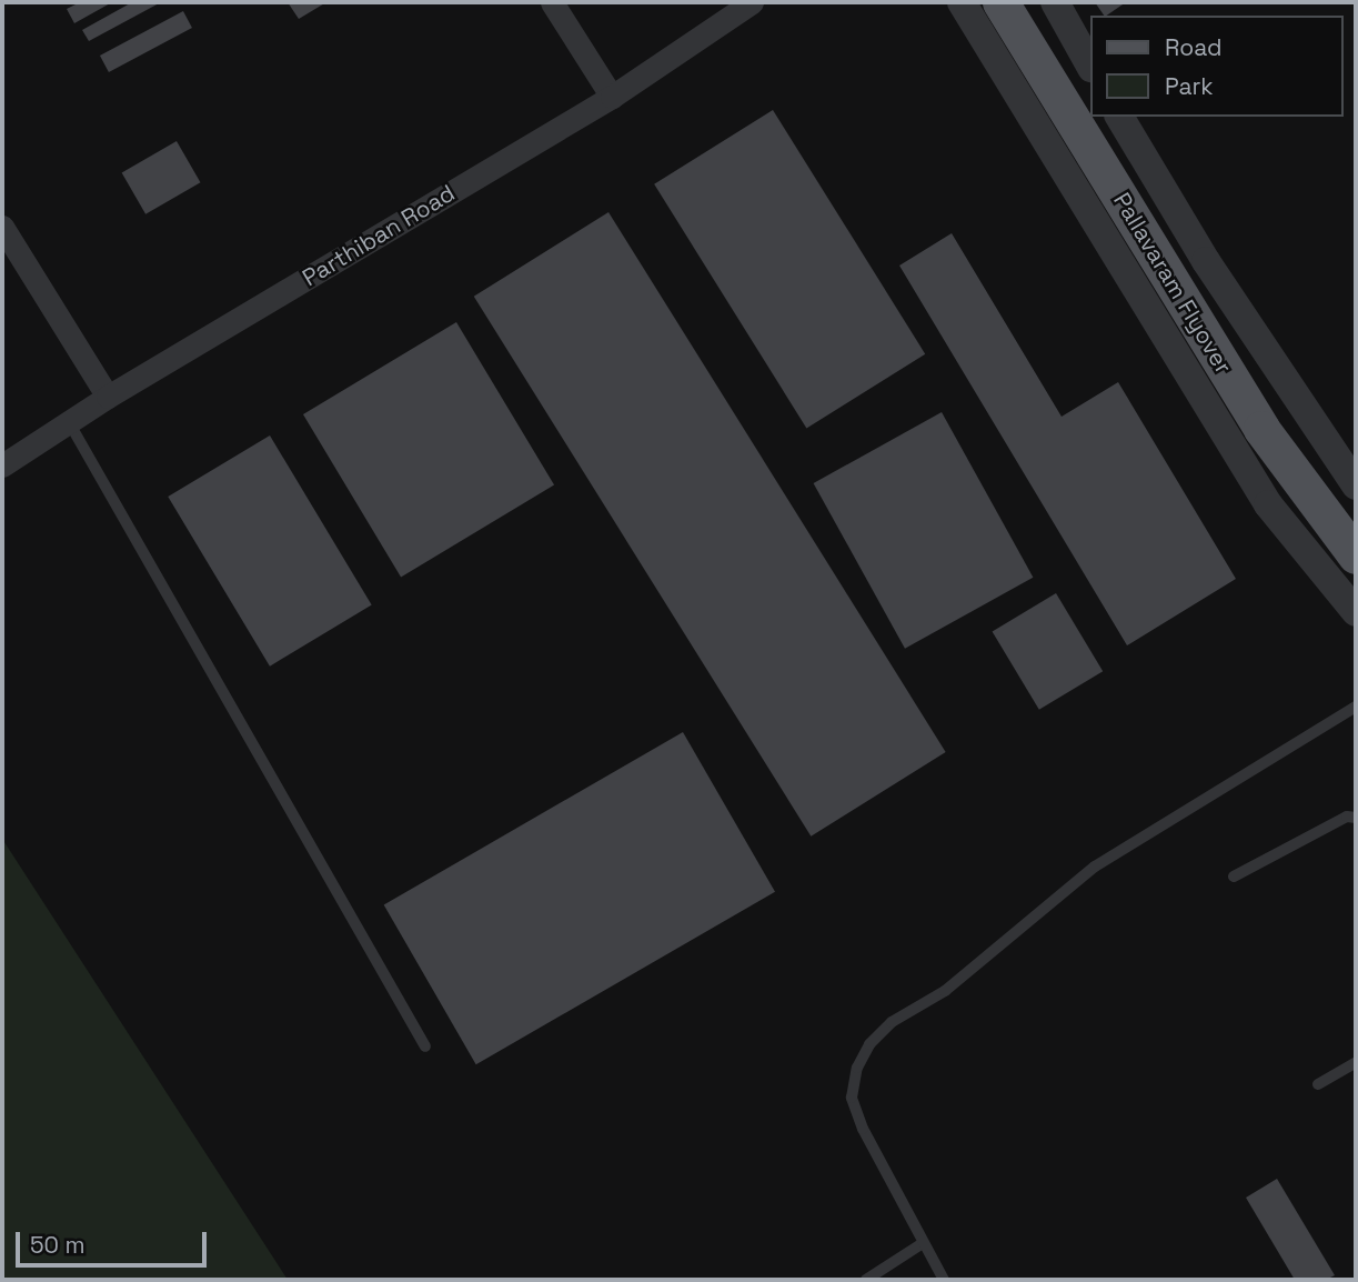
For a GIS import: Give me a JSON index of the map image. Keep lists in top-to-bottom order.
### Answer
{
  "streets": {
    "main road": ["Pallavaram Flyover"],
    "street": ["Parthiban Road"]
  },
  "legend": ["Road", "Park"],
  "scale_bar": "50 m"
}
